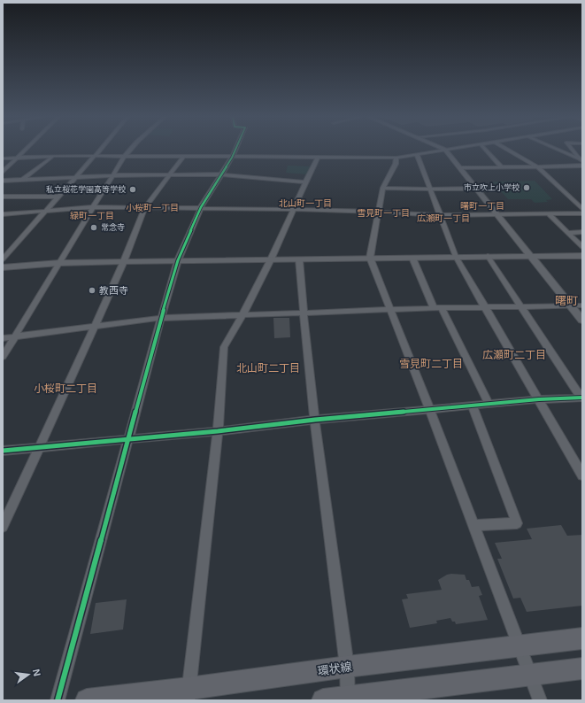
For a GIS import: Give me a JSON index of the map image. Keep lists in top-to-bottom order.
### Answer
{
  "streets": {
    "main road": ["環状線"]
  },
  "districts": [
    "北山町一丁目",
    "曙町一丁目",
    "小桜町一丁目",
    "雪見町一丁目",
    "緑町一丁目",
    "広瀬町一丁目",
    "曙町",
    "広瀬町二丁目",
    "雪見町二丁目",
    "北山町二丁目",
    "小桜町二丁目"
  ],
  "places": [
    "市立吹上小学校",
    "私立桜花学園高等学校",
    "常念寺",
    "教西寺"
  ],
  "north": "right"
}
